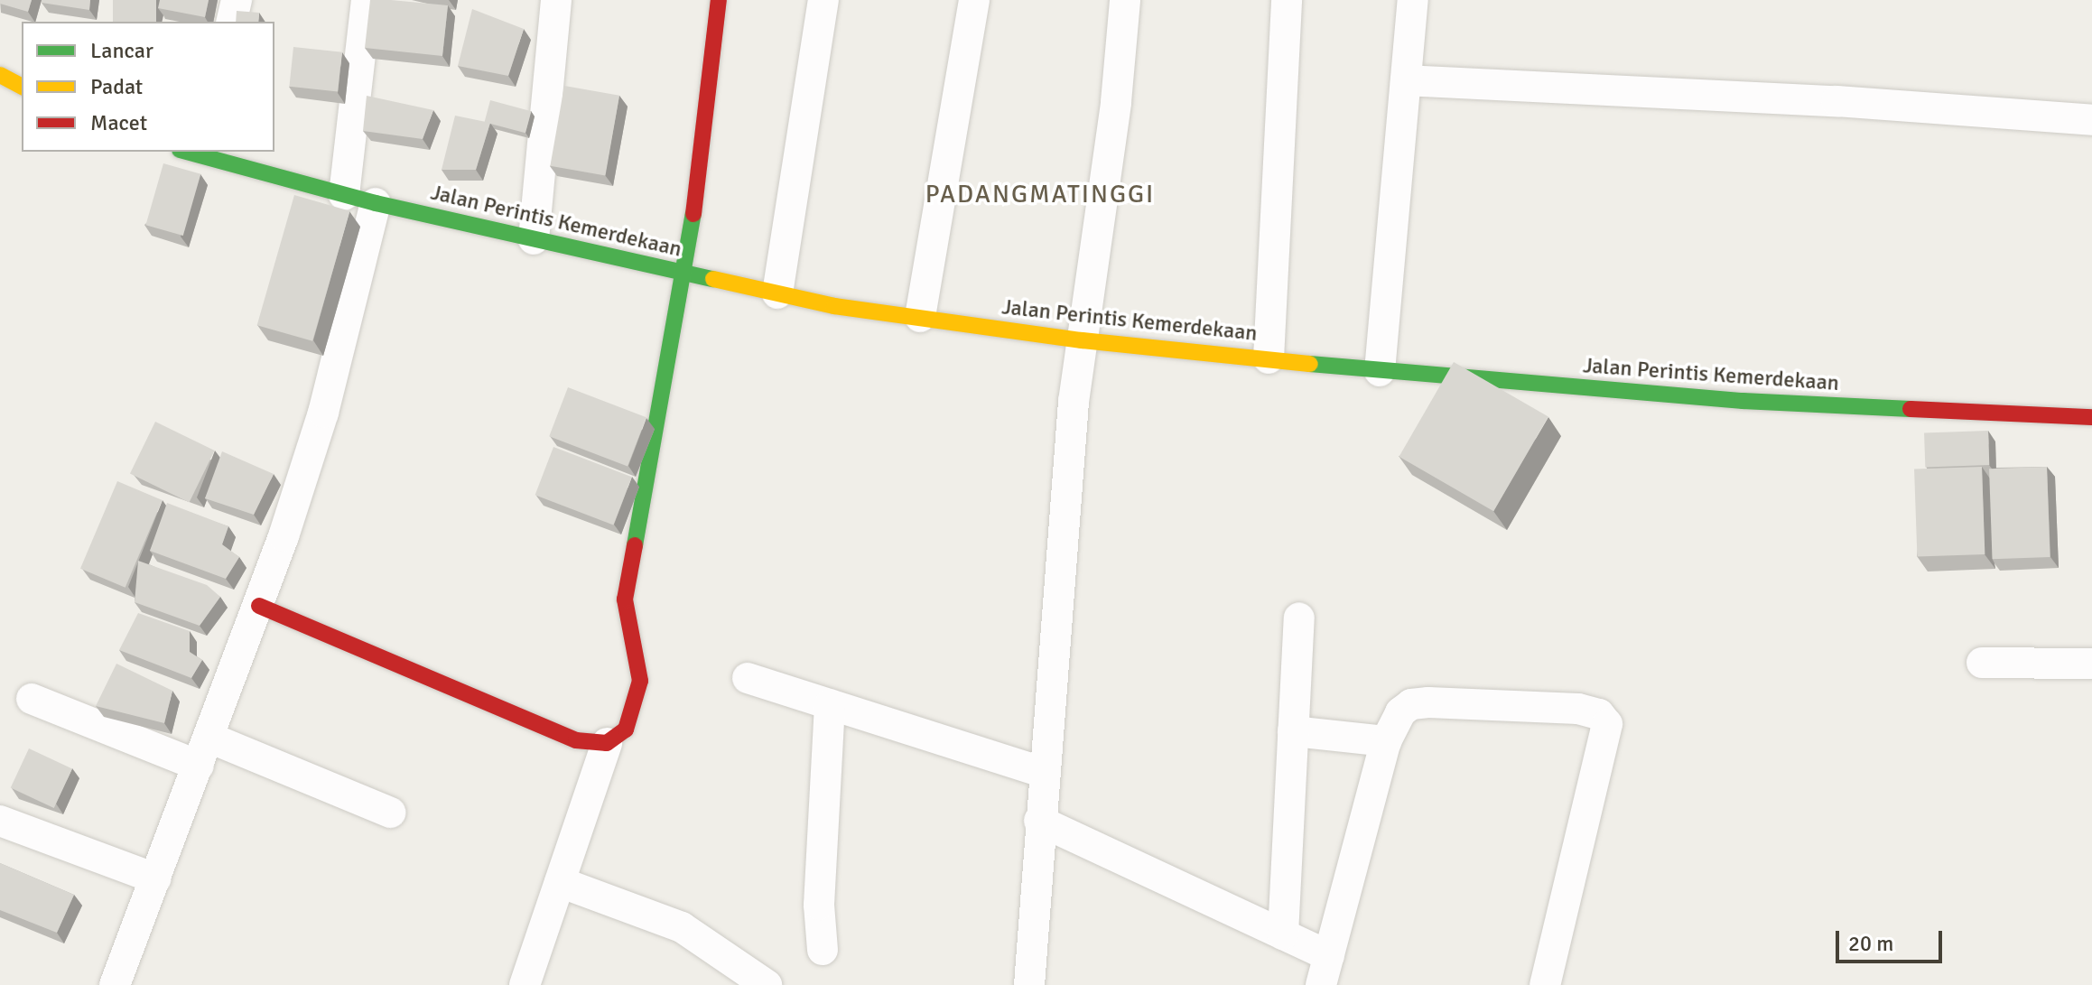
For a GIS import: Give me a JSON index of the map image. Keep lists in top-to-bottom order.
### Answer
{
  "streets": {
    "street": ["Jalan Perintis Kemerdekaan"]
  },
  "districts": ["PADANGMATINGGI"],
  "legend": ["Lancar", "Padat", "Macet"],
  "scale_bar": "20 m"
}
